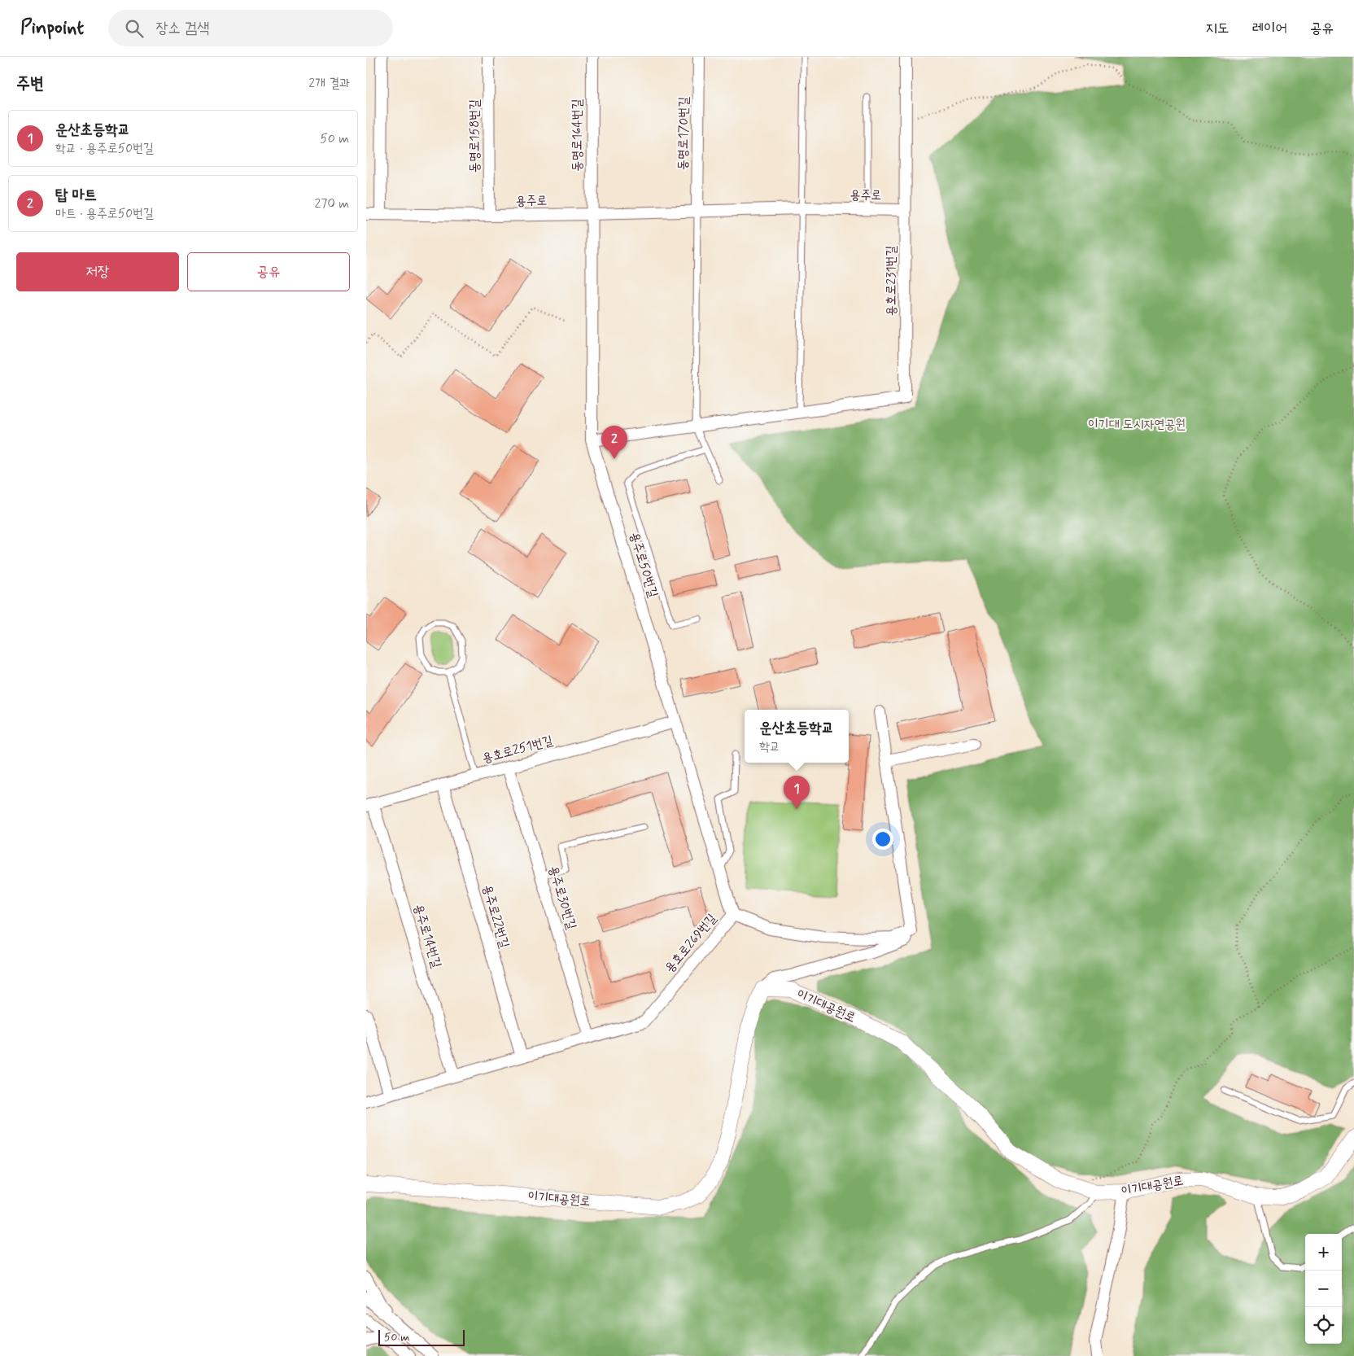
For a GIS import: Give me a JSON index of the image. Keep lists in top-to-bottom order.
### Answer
{
  "streets": {
    "street": [
      "동명로170번길",
      "동명로164번길",
      "동명로158번길",
      "용주로",
      "용호로231번길",
      "용주로50번길",
      "용호로251번길",
      "용주로30번길",
      "용주로22번길",
      "용주로14번길",
      "용호로269번길",
      "이기대공원로"
    ]
  },
  "crossings": [
    ["동명로170번길", "용주로"],
    ["동명로164번길", "용주로"],
    ["동명로164번길", "용주로50번길"],
    ["동명로158번길", "용주로"],
    ["용주로", "용호로231번길"],
    ["용주로", "용주로50번길"],
    ["용호로231번길", "용주로50번길"],
    ["용주로50번길", "용호로251번길"],
    ["용주로50번길", "용호로269번길"],
    ["용호로251번길", "용주로30번길"],
    ["용호로251번길", "용주로22번길"],
    ["용호로251번길", "용주로14번길"],
    ["용주로30번길", "용호로269번길"],
    ["용주로22번길", "용호로269번길"],
    ["용주로14번길", "용호로269번길"]
  ],
  "parks": ["이기대 도시자연공원"],
  "scale_bar": "50 m",
  "page": {
    "header": "Pinpoint",
    "search": "장소 검색",
    "nav": ["지도", "레이어", "공유"],
    "heading": ["주변", "2개 결과"],
    "list": [
      {
        "mark": "1",
        "name": "운산초등학교",
        "note": "학교 · 용주로50번길",
        "value": "50 m"
      },
      {
        "mark": "2",
        "name": "탑 마트",
        "note": "마트 · 용주로50번길",
        "value": "270 m"
      }
    ],
    "buttons": ["저장", "공유"],
    "pins": ["2", "1"],
    "popup": ["운산초등학교", "학교"],
    "map_buttons": ["+", "−"],
    "scale": "50 m"
  }
}
